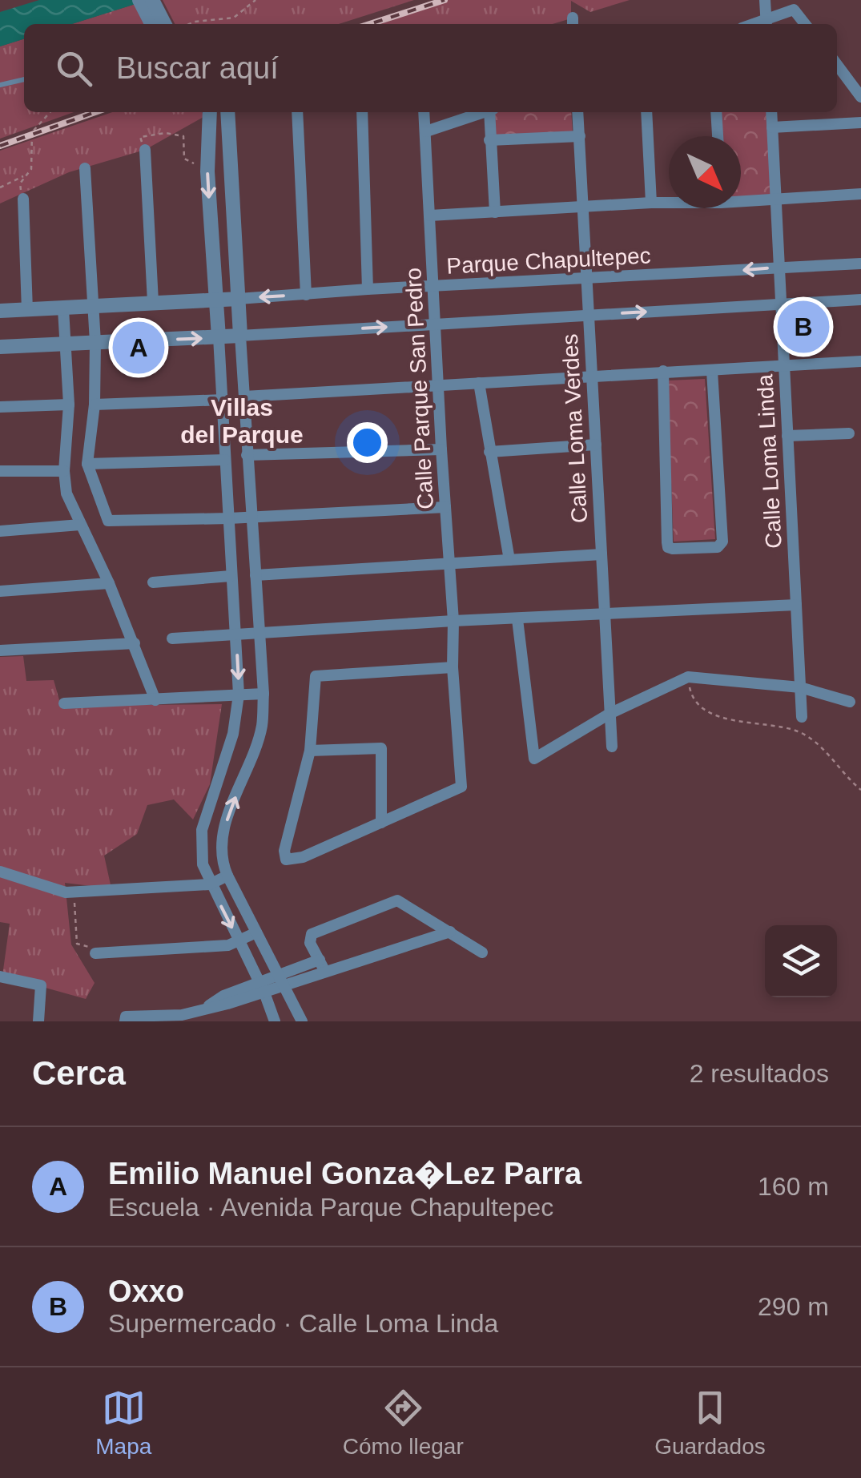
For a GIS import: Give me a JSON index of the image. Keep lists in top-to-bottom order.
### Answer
{
  "streets": {
    "street": [
      "Parque Chapultepec",
      "Calle Parque San Pedro",
      "Calle Loma Verdes",
      "Calle Loma Linda"
    ]
  },
  "crossings": [
    ["Parque Chapultepec", "Calle Parque San Pedro"],
    ["Parque Chapultepec", "Calle Loma Verdes"],
    ["Parque Chapultepec", "Calle Loma Linda"]
  ],
  "districts": ["Villas del Parque"],
  "north": "bottom right",
  "page": {
    "search": "Buscar aquí",
    "pins": ["B", "A"],
    "heading": ["Cerca", "2 resultados"],
    "list": [
      {
        "mark": "A",
        "name": "Emilio Manuel Gonza�Lez Parra",
        "note": "Escuela · Avenida Parque Chapultepec",
        "value": "160 m"
      },
      {
        "mark": "B",
        "name": "Oxxo",
        "note": "Supermercado · Calle Loma Linda",
        "value": "290 m"
      }
    ],
    "nav": ["Mapa", "Cómo llegar", "Guardados"]
  }
}
